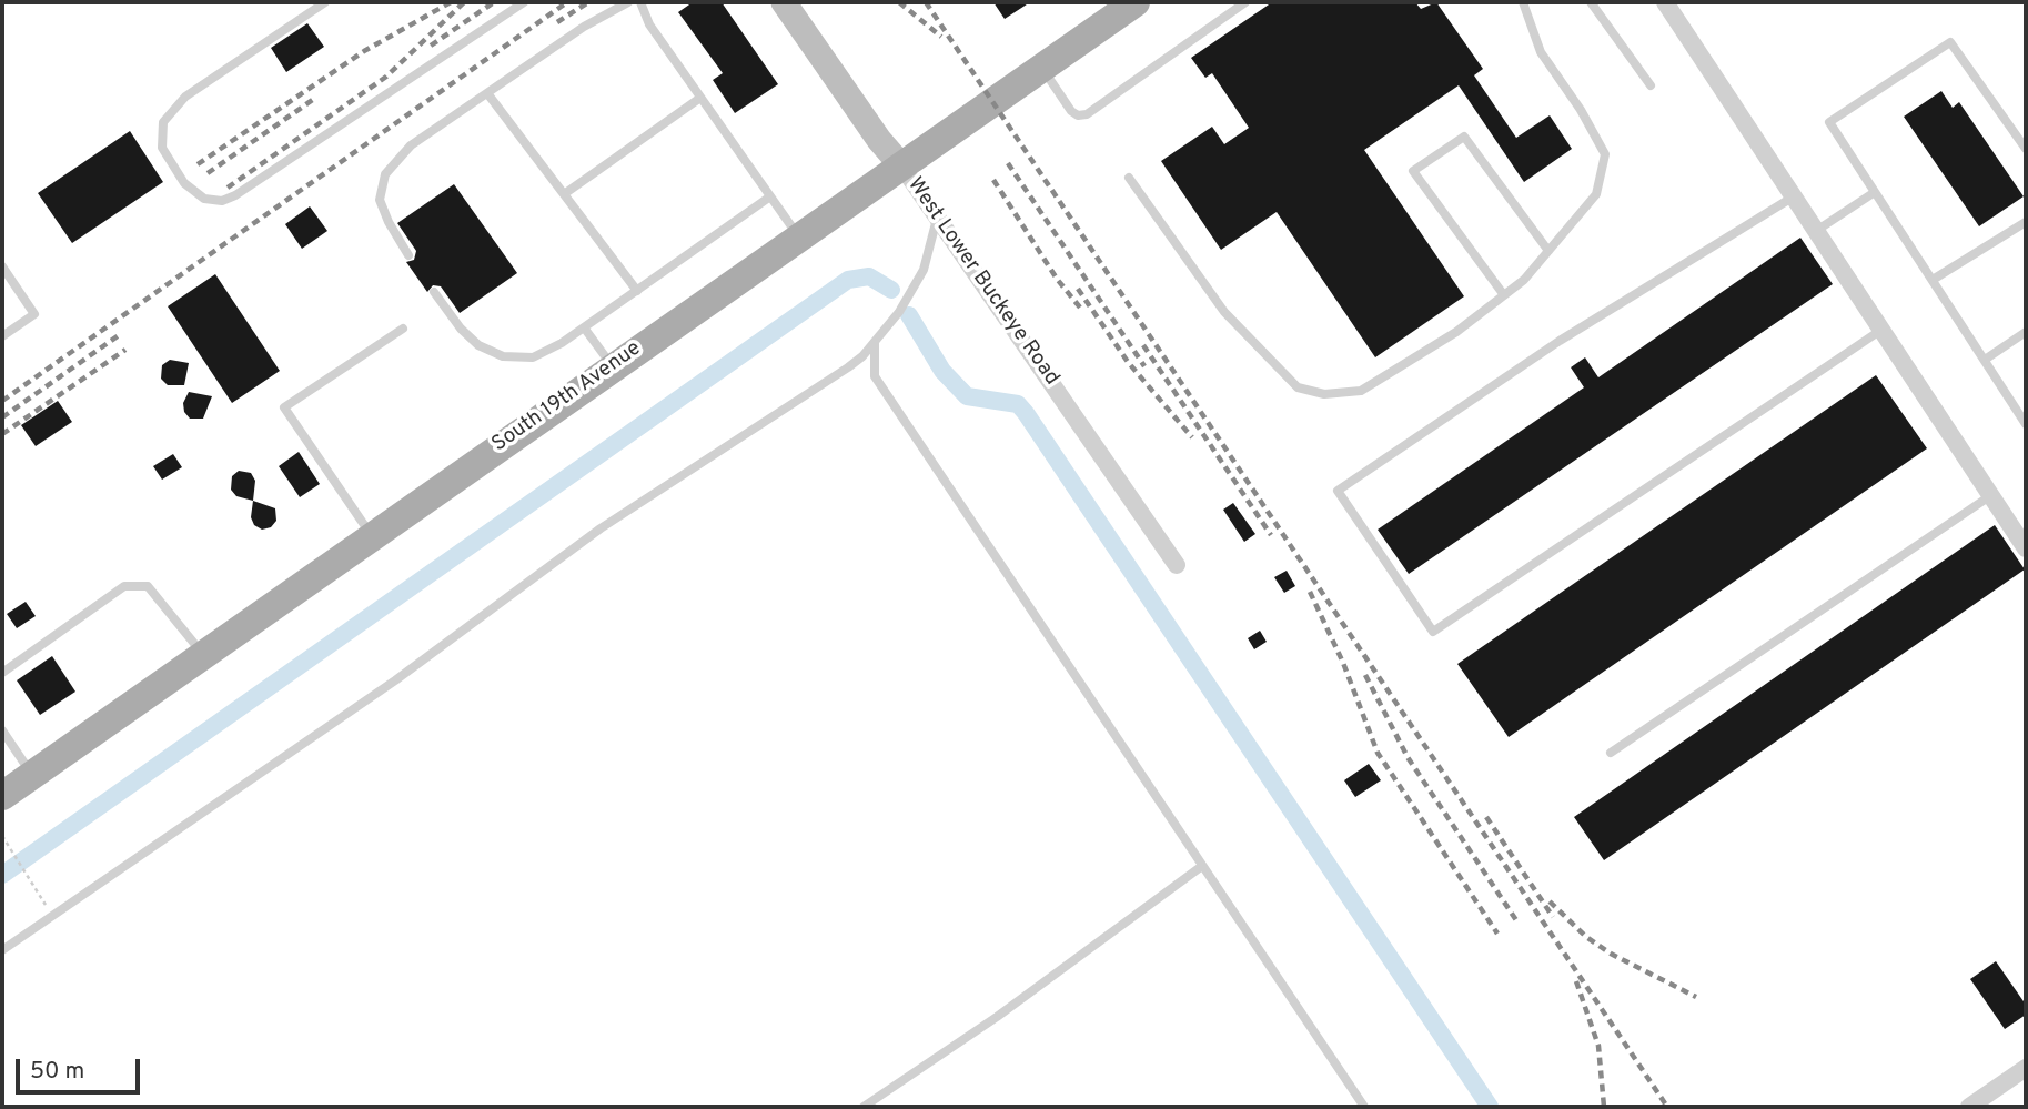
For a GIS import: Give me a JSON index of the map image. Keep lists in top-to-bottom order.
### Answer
{
  "streets": {
    "main road": ["West Lower Buckeye Road", "South 19th Avenue"]
  },
  "crossings": [
    ["West Lower Buckeye Road", "South 19th Avenue"]
  ],
  "scale_bar": "50 m"
}
